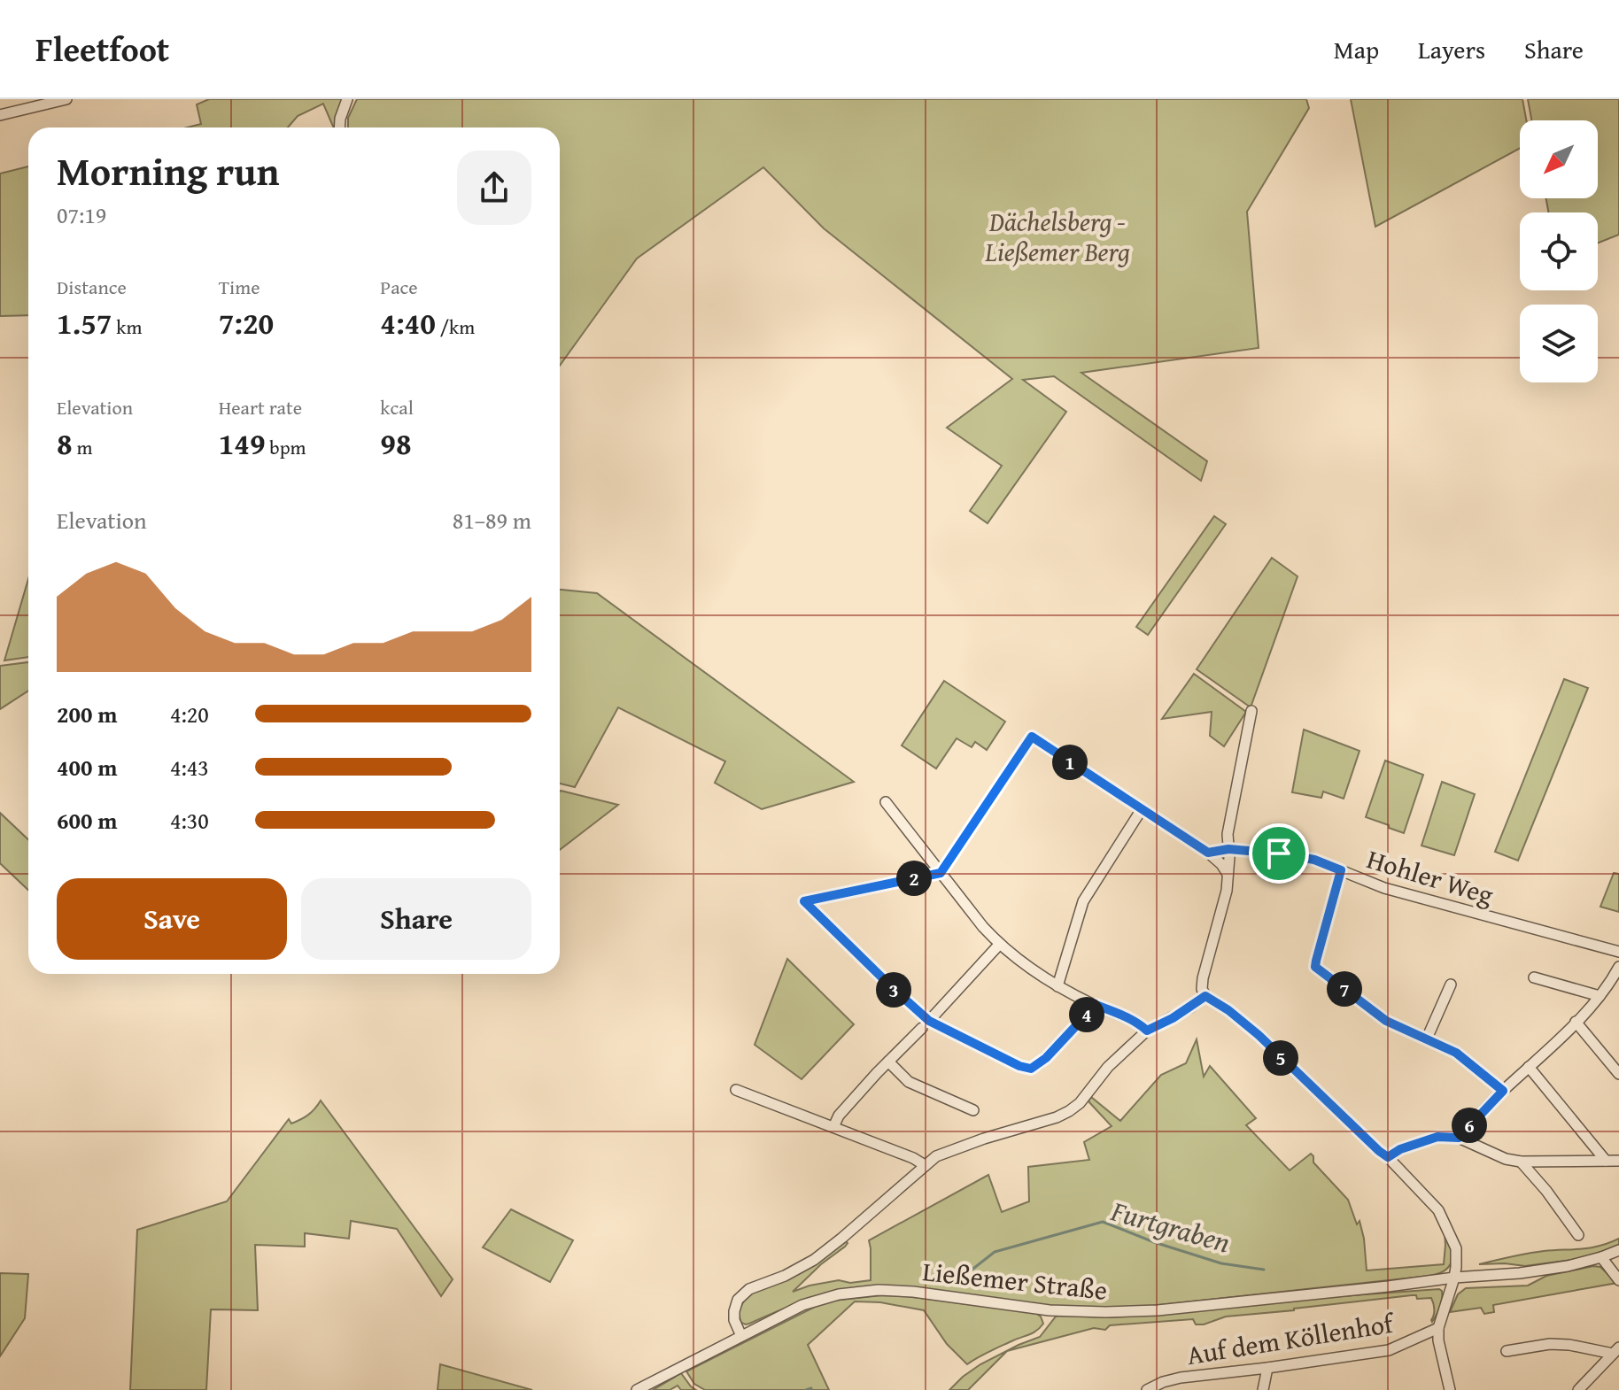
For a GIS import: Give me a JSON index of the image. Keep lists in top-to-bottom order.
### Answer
{
  "streets": {
    "street": ["Hohler Weg", "Ließemer Straße", "Auf dem Köllenhof"]
  },
  "water": ["Furtgraben"],
  "parks": ["Dächelsberg - Ließemer Berg"],
  "north": "bottom left",
  "page": {
    "header": "Fleetfoot",
    "nav": ["Map", "Layers", "Share"],
    "heading": ["Morning run", "07:19"],
    "stats": [
      ["Distance", "1.57 km"],
      ["Time", "7:20"],
      ["Pace", "4:40 /km"],
      ["Elevation", "8 m"],
      ["Heart rate", "149 bpm"],
      ["kcal", "98"]
    ],
    "chart": ["Elevation", "81–89 m"],
    "list": [
      {
        "name": "200 m",
        "note": "4:20"
      },
      {
        "name": "400 m",
        "note": "4:43"
      },
      {
        "name": "600 m",
        "note": "4:30"
      }
    ],
    "pins": [
      "1",
      "2",
      "7",
      "3",
      "4",
      "5",
      "6"
    ],
    "buttons": ["Save", "Share"]
  }
}
